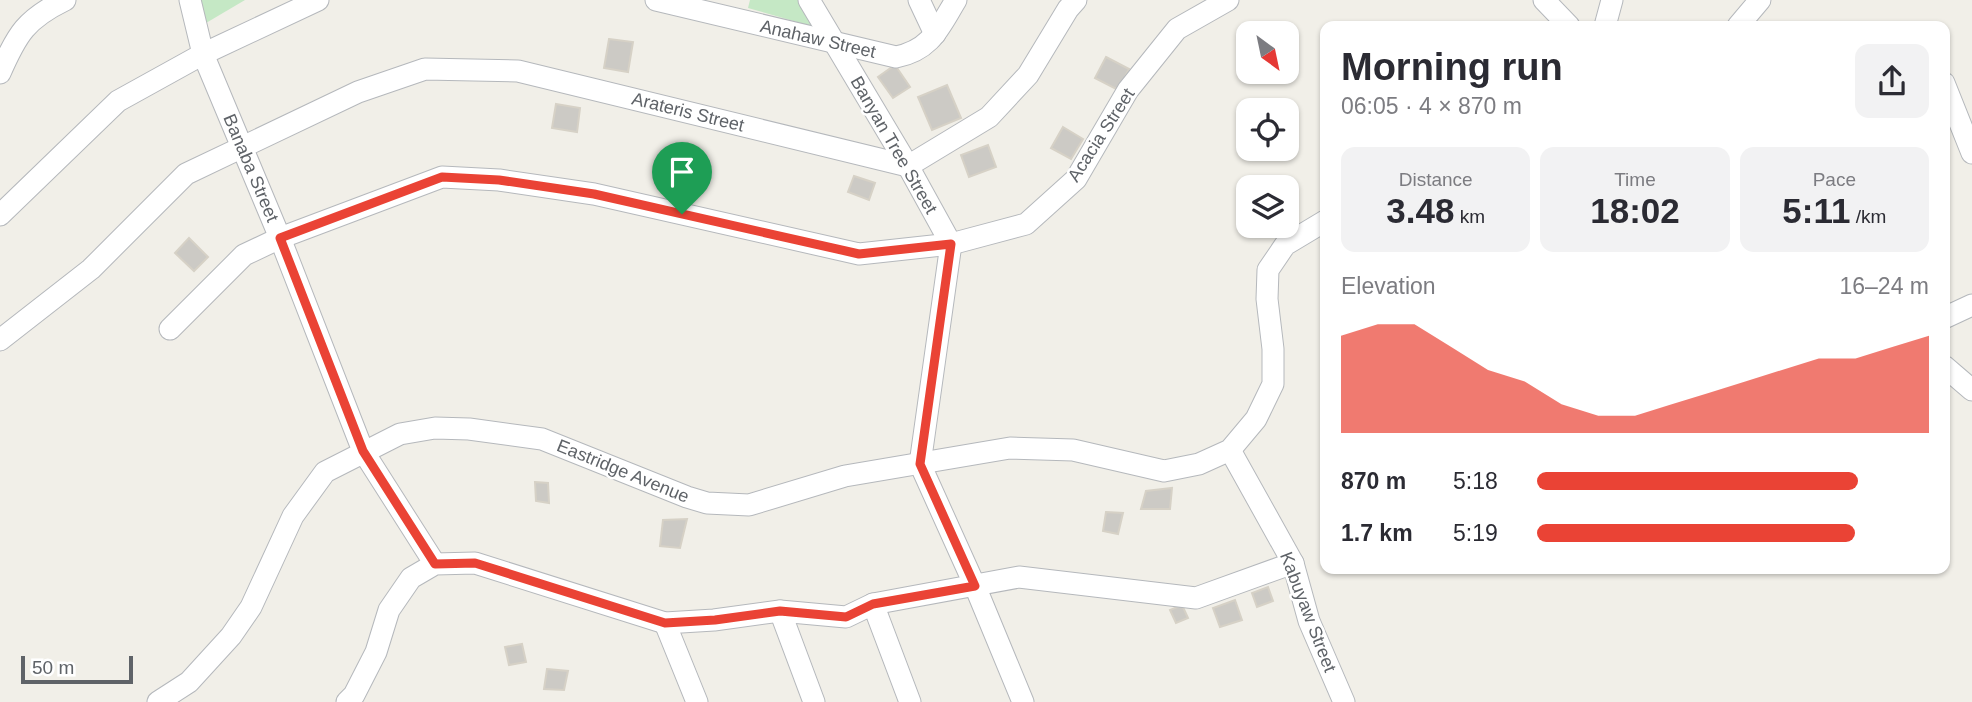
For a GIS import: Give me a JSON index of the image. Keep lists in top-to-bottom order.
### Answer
{
  "streets": {
    "street": [
      "Anahaw Street",
      "Arateris Street",
      "Acacia Street",
      "Banyan Tree Street",
      "Banaba Street",
      "Eastridge Avenue",
      "Kabuyaw Street"
    ]
  },
  "crossings": [
    ["Anahaw Street", "Banyan Tree Street"],
    ["Arateris Street", "Banyan Tree Street"],
    ["Arateris Street", "Banaba Street"],
    ["Acacia Street", "Banyan Tree Street"],
    ["Acacia Street", "Banaba Street"],
    ["Banaba Street", "Eastridge Avenue"],
    ["Eastridge Avenue", "Kabuyaw Street"]
  ],
  "scale_bar": "50 m",
  "north": "bottom right",
  "page": {
    "heading": ["Morning run", "06:05 · 4 × 870 m"],
    "stats": [
      ["Distance", "3.48 km"],
      ["Time", "18:02"],
      ["Pace", "5:11 /km"]
    ],
    "chart": ["Elevation", "16–24 m"],
    "list": [
      {
        "name": "870 m",
        "note": "5:18"
      },
      {
        "name": "1.7 km",
        "note": "5:19"
      }
    ],
    "scale": "50 m"
  }
}
